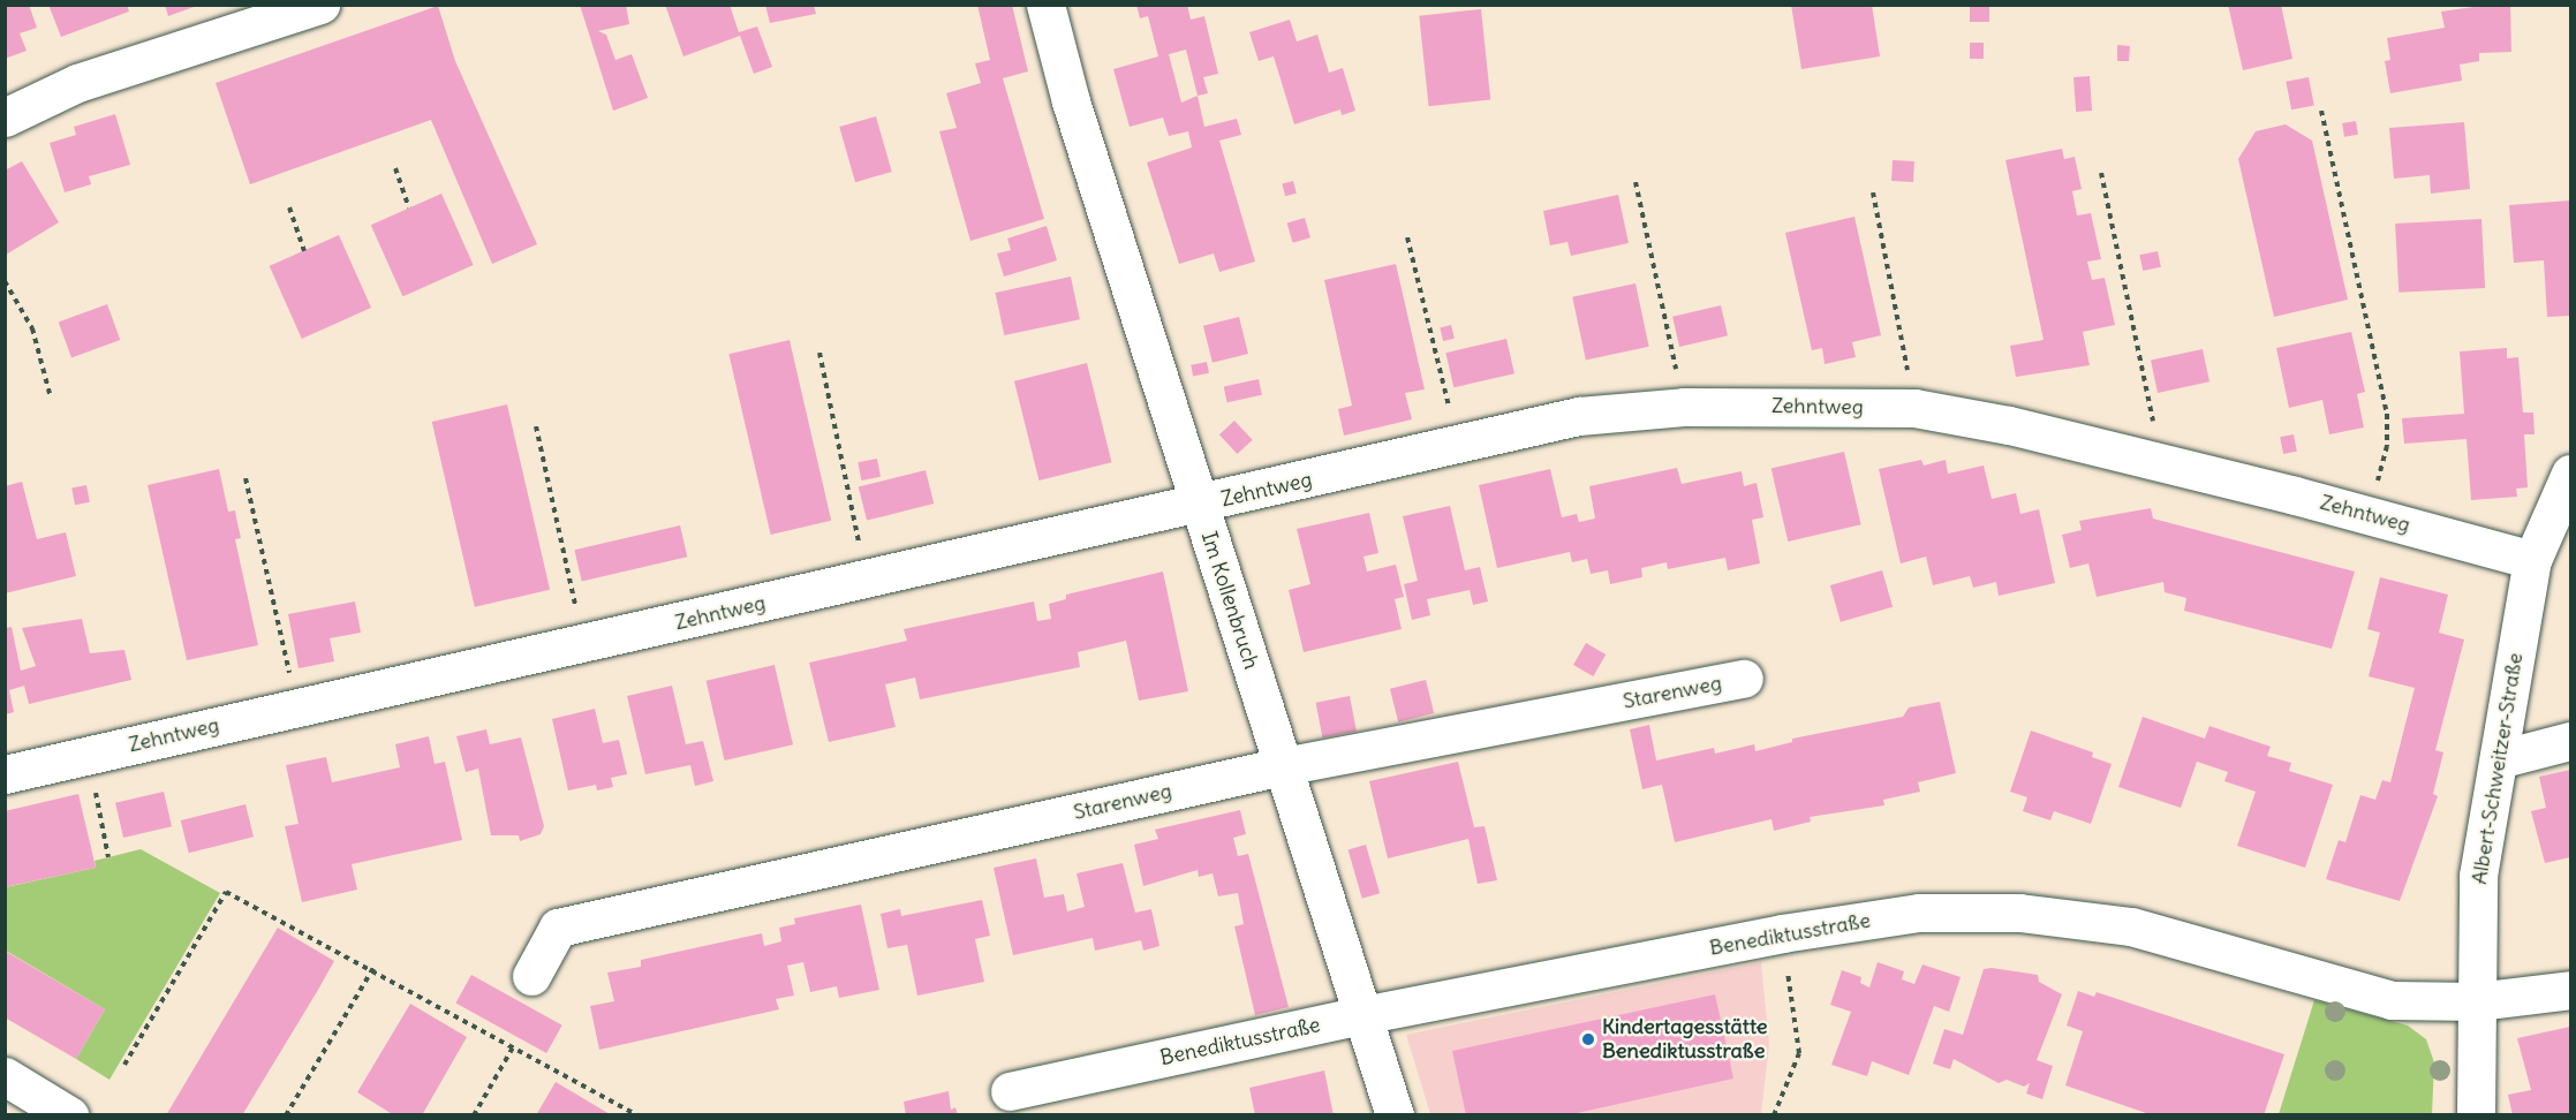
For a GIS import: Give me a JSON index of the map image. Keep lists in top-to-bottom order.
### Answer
{
  "streets": {
    "street": [
      "Zehntweg",
      "Im Kollenbruch",
      "Starenweg",
      "Albert-Schweitzer-Straße",
      "Benediktusstraße"
    ]
  },
  "crossings": [
    ["Zehntweg", "Im Kollenbruch"],
    ["Zehntweg", "Albert-Schweitzer-Straße"],
    ["Im Kollenbruch", "Starenweg"],
    ["Im Kollenbruch", "Benediktusstraße"],
    ["Albert-Schweitzer-Straße", "Benediktusstraße"]
  ],
  "places": ["Kindertagesstätte Benediktusstraße"]
}
